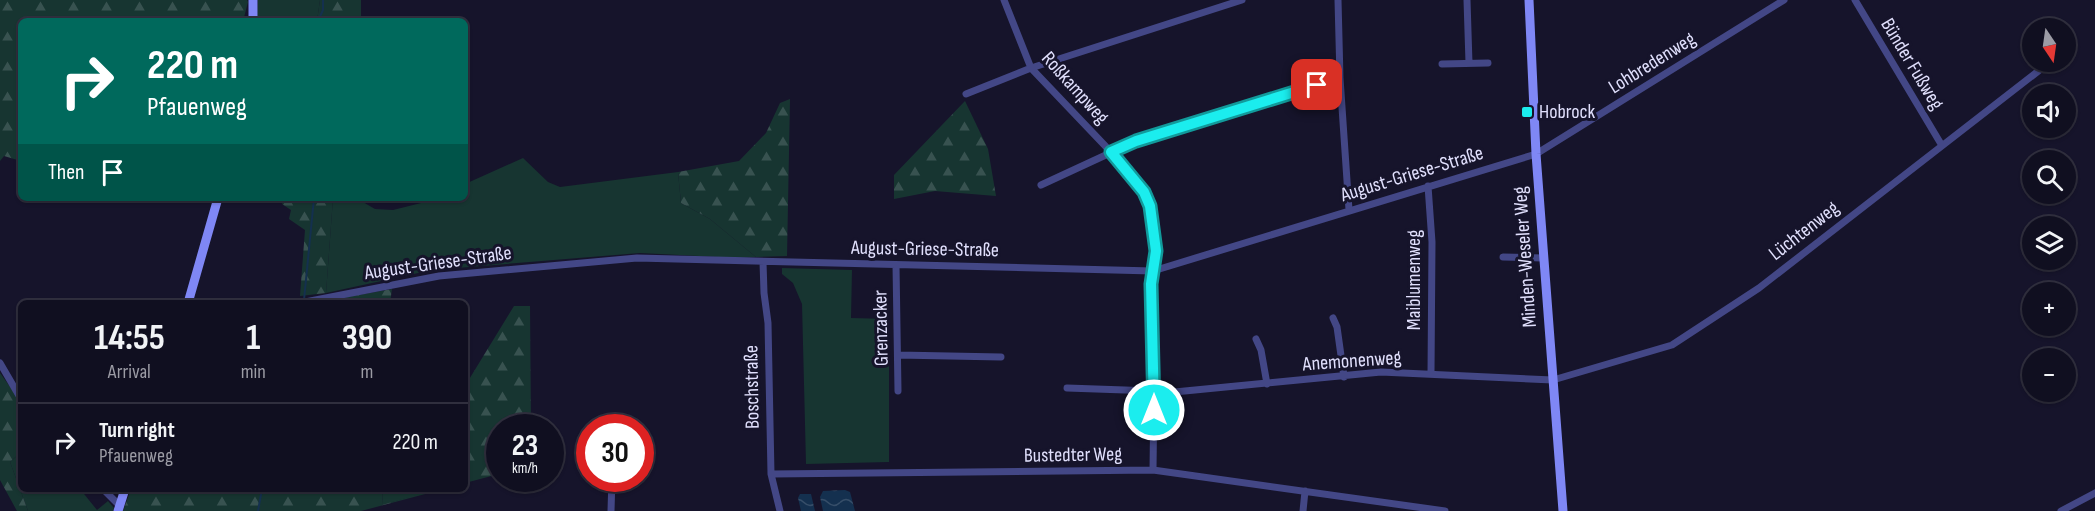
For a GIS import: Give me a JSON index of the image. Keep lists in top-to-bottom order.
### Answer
{
  "streets": {
    "street": [
      "Lohbredenweg",
      "Bünder Fußweg",
      "Roßkampweg",
      "August-Griese-Straße",
      "Lüchtenweg",
      "Minden-Weseler Weg",
      "Maiblumenweg",
      "Grenzacker",
      "Anemonenweg",
      "Boschstraße",
      "Bustedter Weg"
    ]
  },
  "crossings": [
    ["Lohbredenweg", "August-Griese-Straße"],
    ["Lohbredenweg", "Minden-Weseler Weg"],
    ["Bünder Fußweg", "Lüchtenweg"],
    ["Roßkampweg", "August-Griese-Straße"],
    ["Roßkampweg", "Anemonenweg"],
    ["Roßkampweg", "Bustedter Weg"],
    ["August-Griese-Straße", "Minden-Weseler Weg"],
    ["August-Griese-Straße", "Maiblumenweg"],
    ["August-Griese-Straße", "Grenzacker"],
    ["August-Griese-Straße", "Boschstraße"],
    ["Lüchtenweg", "Minden-Weseler Weg"],
    ["Lüchtenweg", "Anemonenweg"],
    ["Minden-Weseler Weg", "Anemonenweg"],
    ["Maiblumenweg", "Anemonenweg"],
    ["Boschstraße", "Bustedter Weg"]
  ],
  "places": {
    "transit": ["Hobrock"]
  },
  "north": "bottom",
  "page": {
    "map_buttons": ["+", "−"],
    "turn": ["220 m", "Pfauenweg"],
    "then": "Then",
    "eta": [
      "14:55",
      "Arrival",
      "1",
      "min",
      "390",
      "m"
    ],
    "list": [
      {
        "name": "Turn right",
        "note": "Pfauenweg",
        "value": "220 m"
      }
    ],
    "speed": "23 km/h",
    "limit": "30"
  }
}
